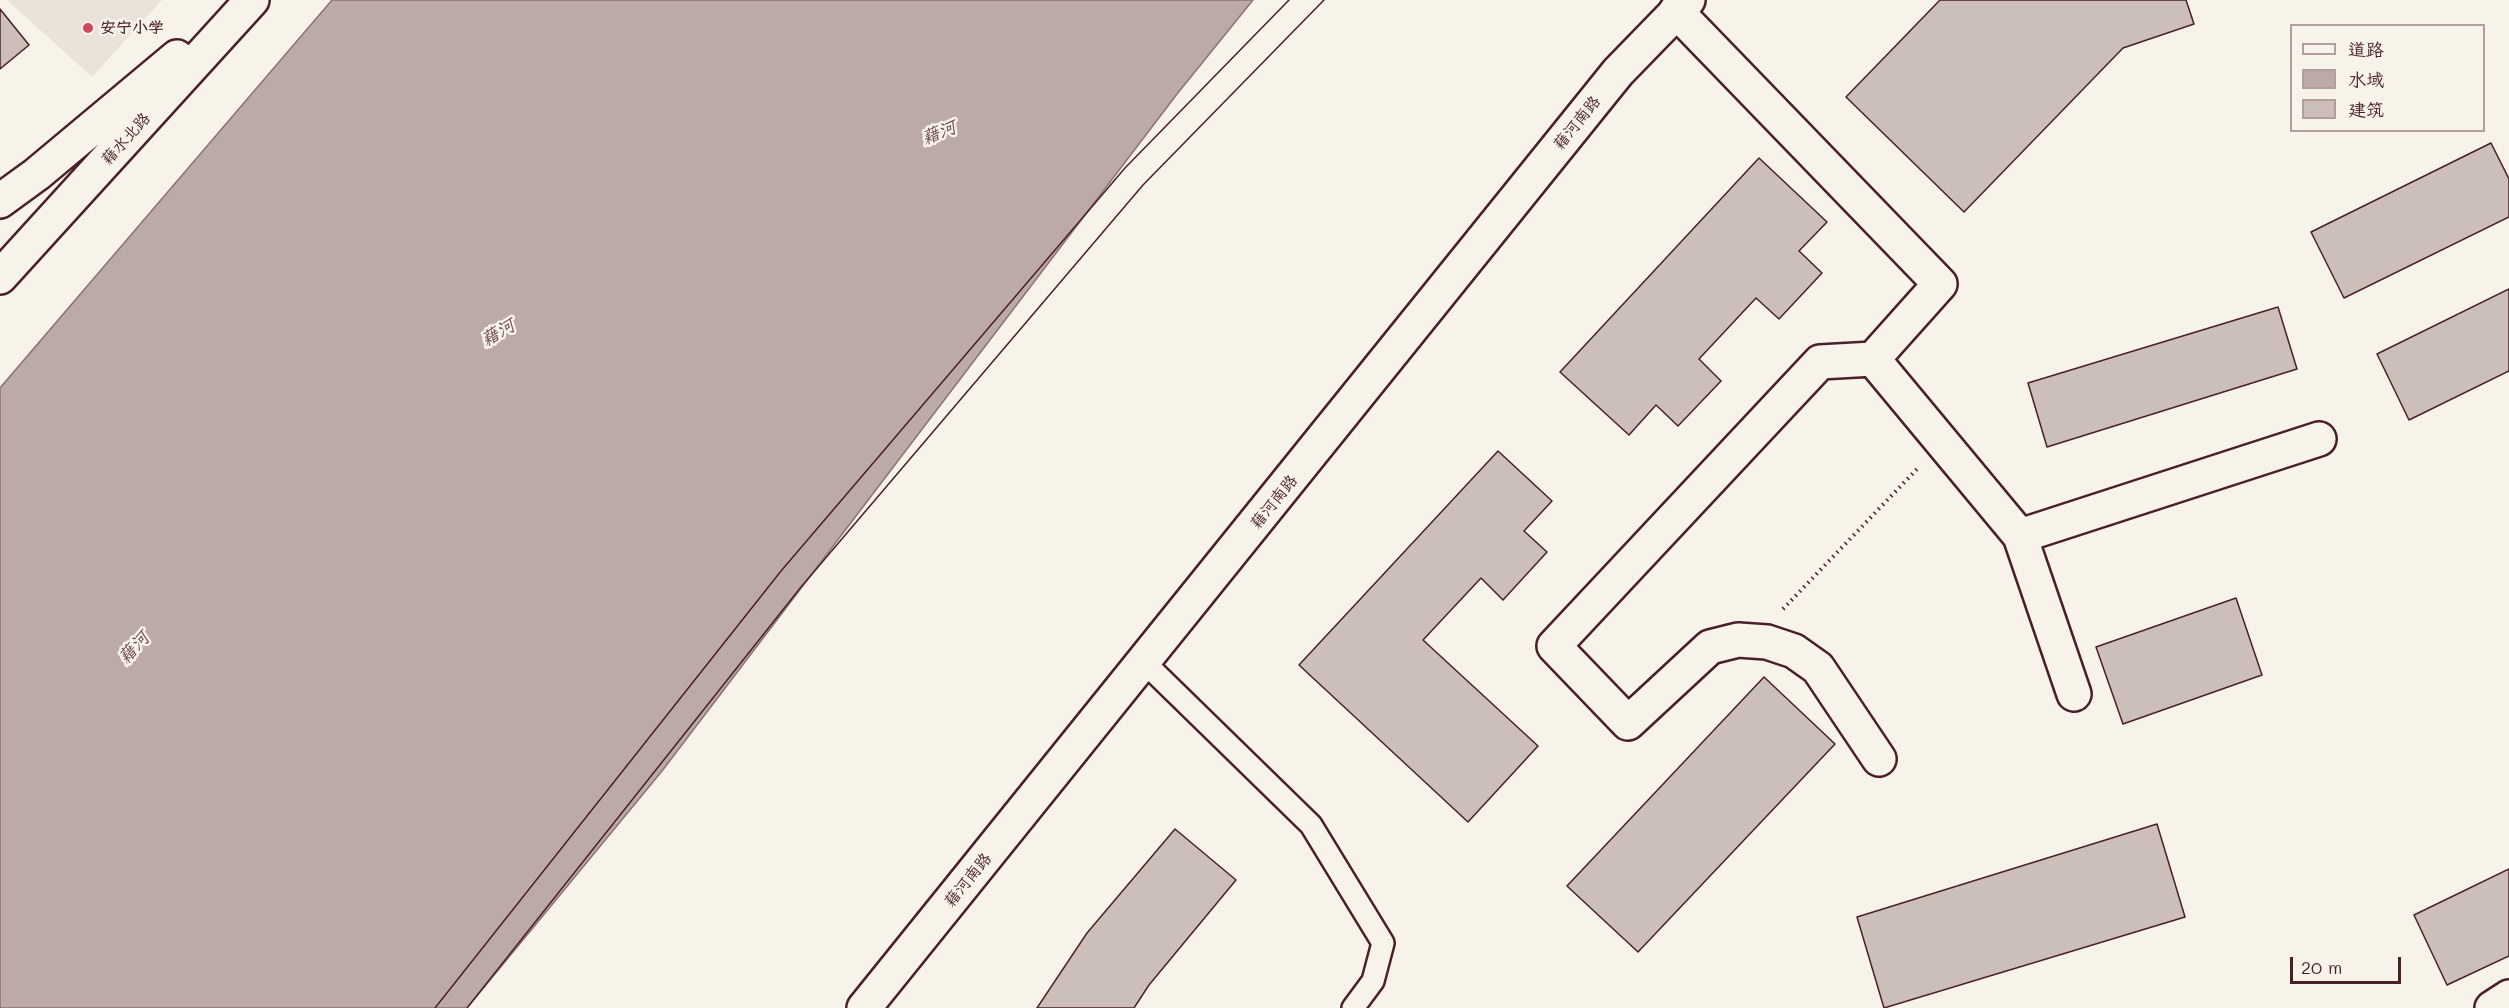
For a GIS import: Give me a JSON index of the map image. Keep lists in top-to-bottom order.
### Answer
{
  "streets": {
    "street": ["藉河南路", "藉水北路"]
  },
  "water": ["藉河"],
  "places": ["安宁小学"],
  "legend": ["道路", "水域", "建筑"],
  "scale_bar": "20 m"
}
